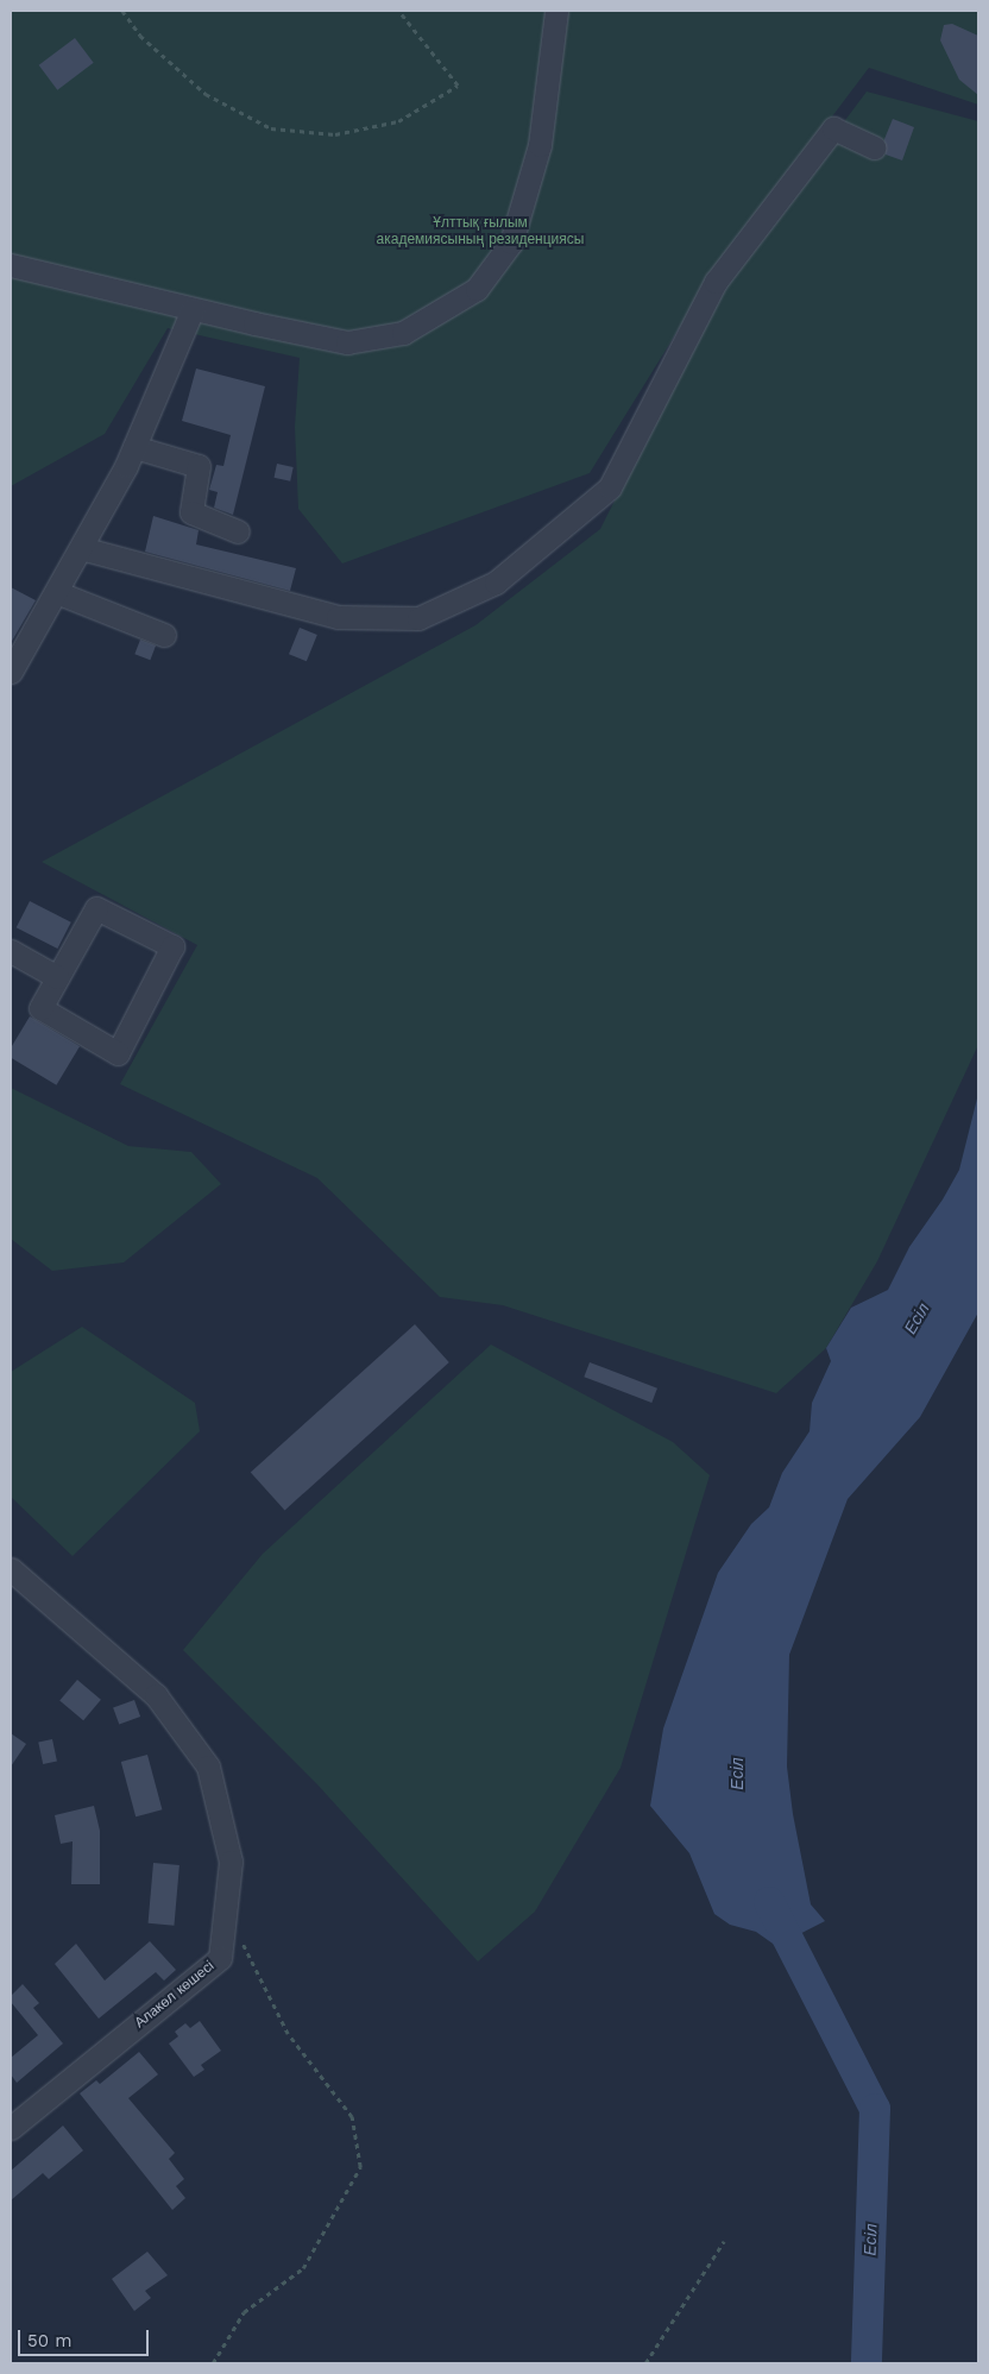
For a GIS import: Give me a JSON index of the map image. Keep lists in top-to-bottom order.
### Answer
{
  "streets": {
    "street": ["Алакөл көшесі"]
  },
  "water": ["Есіл"],
  "parks": ["Ұлттық ғылым академиясының резиденциясы"],
  "scale_bar": "50 m"
}
